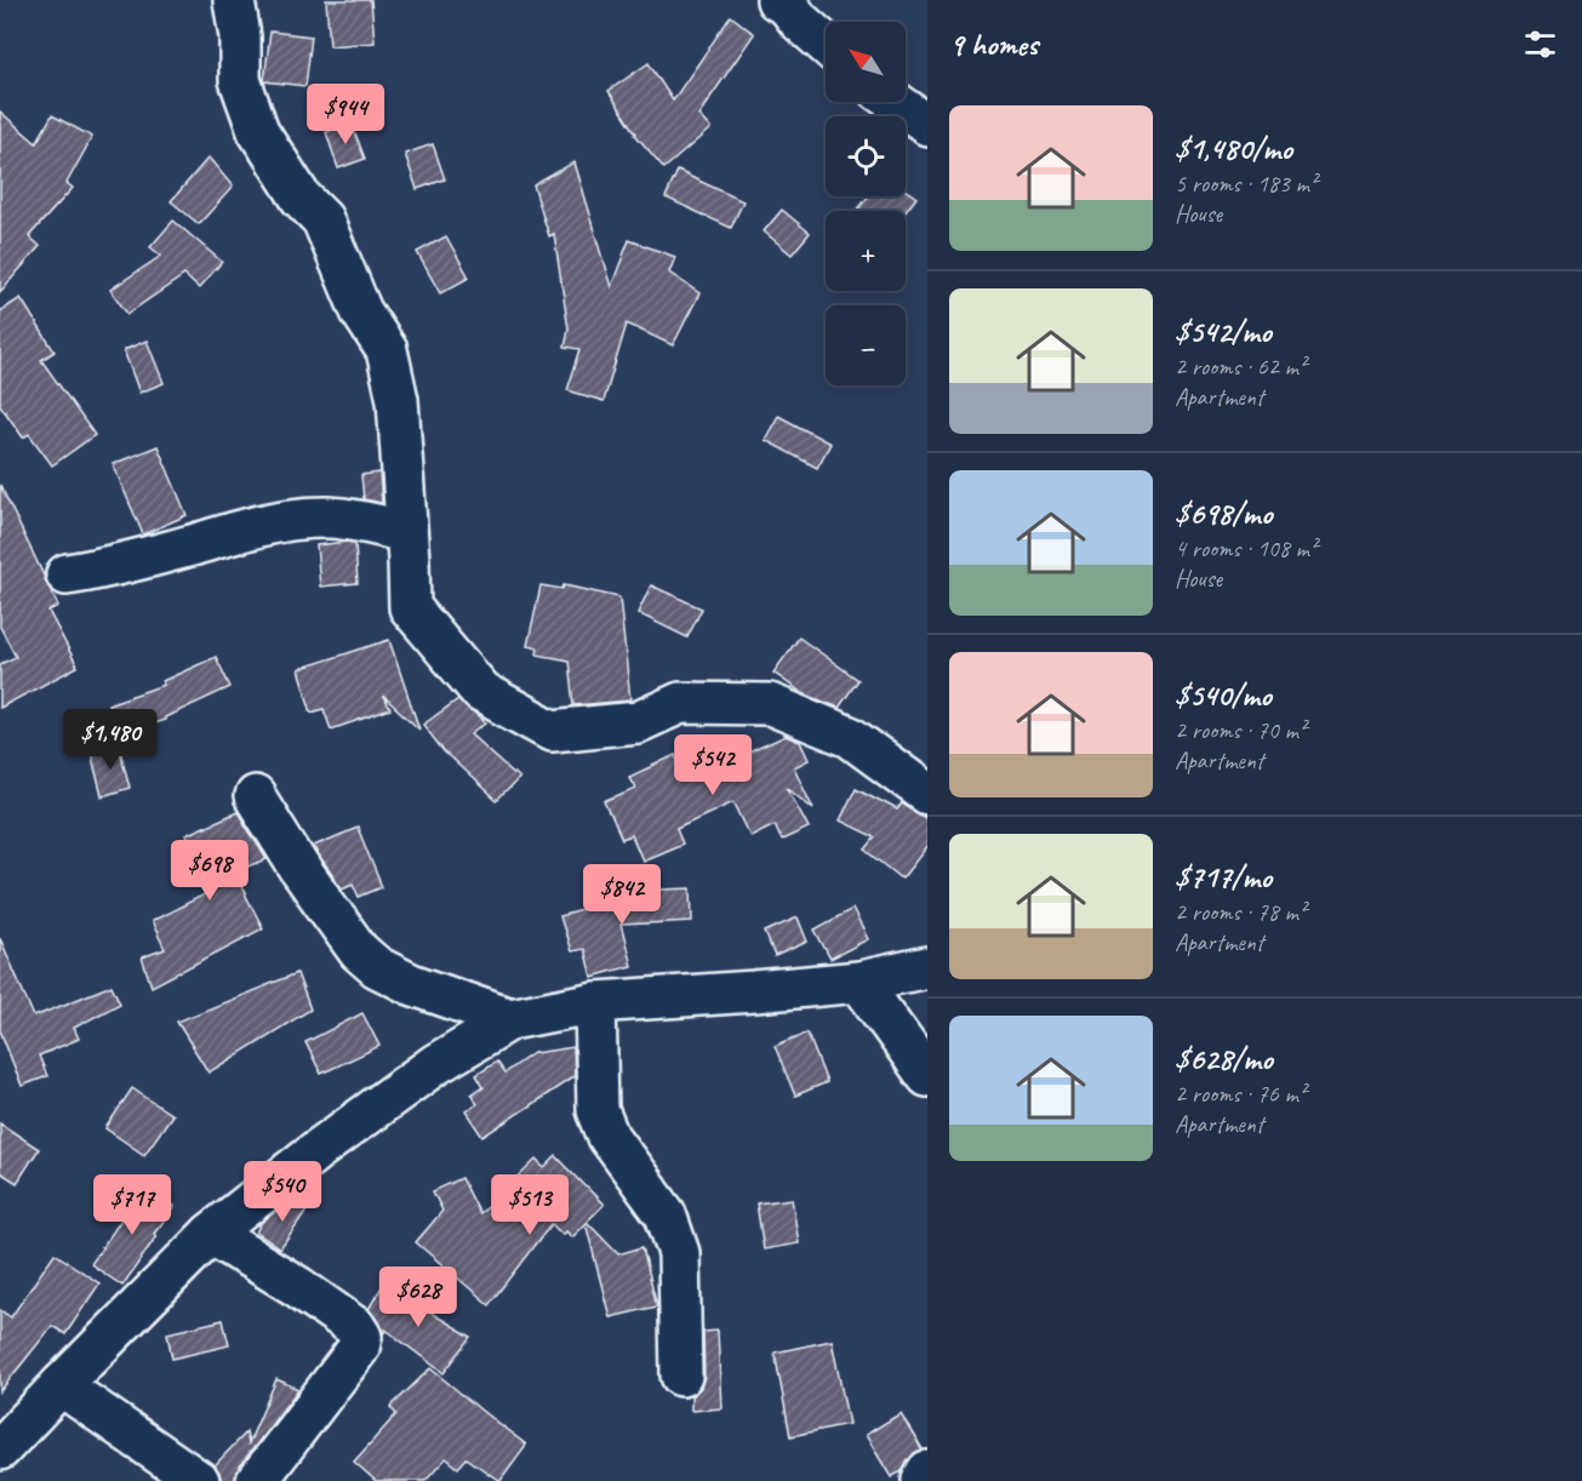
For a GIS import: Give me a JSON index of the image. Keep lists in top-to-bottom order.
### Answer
{
  "north": "top left",
  "page": {
    "heading": "9 homes",
    "map_buttons": ["+", "−"],
    "price": [
      "$944",
      "$1,480",
      "$542",
      "$698",
      "$842",
      "$540",
      "$717",
      "$513",
      "$628"
    ],
    "list": [
      {
        "name": "$1,480/mo",
        "note": "5 rooms · 183 m² · House"
      },
      {
        "name": "$542/mo",
        "note": "2 rooms · 62 m² · Apartment"
      },
      {
        "name": "$698/mo",
        "note": "4 rooms · 108 m² · House"
      },
      {
        "name": "$540/mo",
        "note": "2 rooms · 70 m² · Apartment"
      },
      {
        "name": "$717/mo",
        "note": "2 rooms · 78 m² · Apartment"
      },
      {
        "name": "$628/mo",
        "note": "2 rooms · 76 m² · Apartment"
      }
    ]
  }
}
